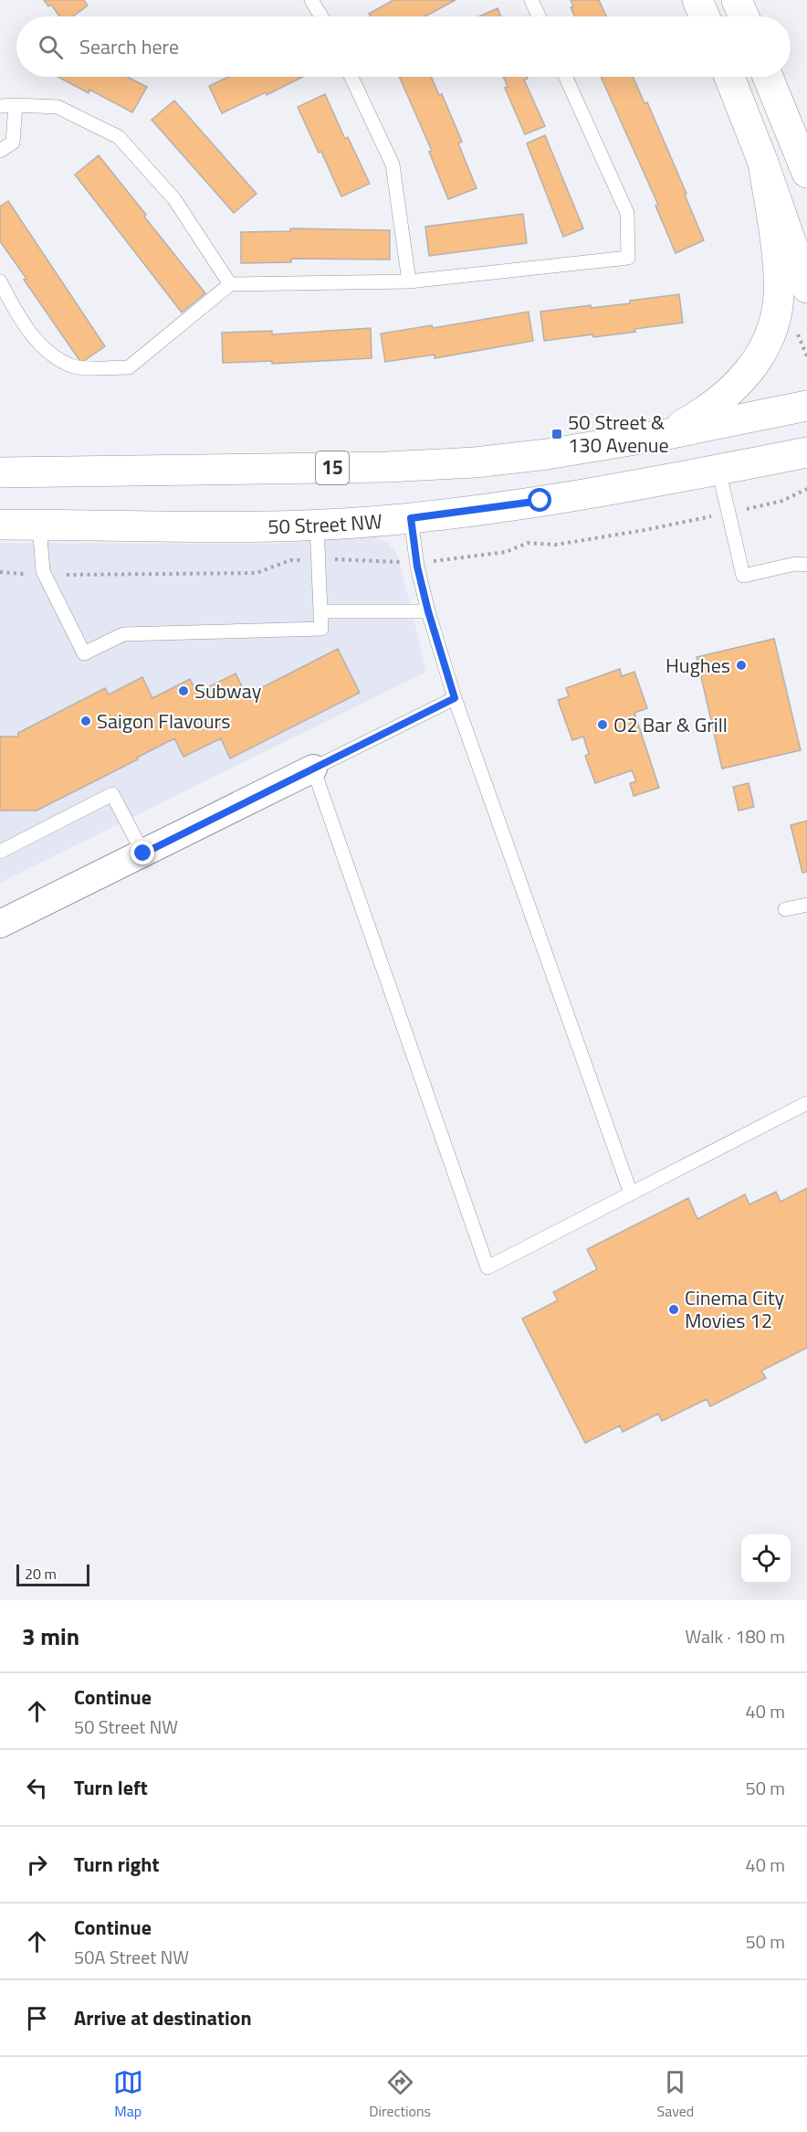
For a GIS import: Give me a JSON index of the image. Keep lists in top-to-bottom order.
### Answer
{
  "streets": {
    "main road": ["15", "50 Street NW"]
  },
  "places": {
    "transit": ["50 Street & 130 Avenue"],
    "other": [
      "Hughes",
      "Subway",
      "Saigon Flavours",
      "O2 Bar & Grill",
      "Cinema City Movies 12"
    ]
  },
  "scale_bar": "20 m",
  "page": {
    "search": "Search here",
    "scale": "20 m",
    "heading": ["3 min", "Walk · 180 m"],
    "list": [
      ["Continue", "50 Street NW", "40 m"],
      ["Turn left", "50 m"],
      ["Turn right", "40 m"],
      ["Continue", "50A Street NW", "50 m"],
      "Arrive at destination"
    ],
    "nav": ["Map", "Directions", "Saved"]
  }
}
